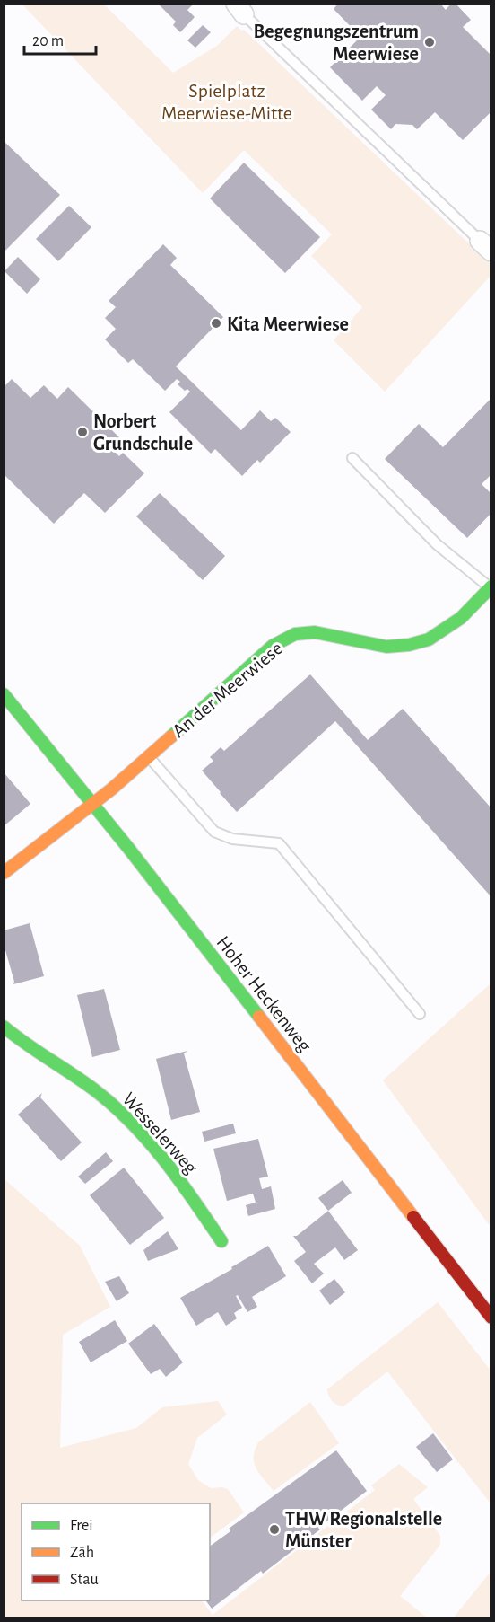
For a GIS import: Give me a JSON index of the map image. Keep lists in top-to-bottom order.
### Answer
{
  "streets": {
    "street": ["An der Meerwiese", "Hoher Heckenweg", "Wesselerweg"]
  },
  "crossings": [
    ["An der Meerwiese", "Hoher Heckenweg"]
  ],
  "parks": ["Spielplatz Meerwiese-Mitte"],
  "places": [
    "Begegnungszentrum Meerwiese",
    "Kita Meerwiese",
    "Norbert Grundschule",
    "THW Regionalstelle Münster"
  ],
  "legend": ["Frei", "Zäh", "Stau"],
  "scale_bar": "20 m"
}
